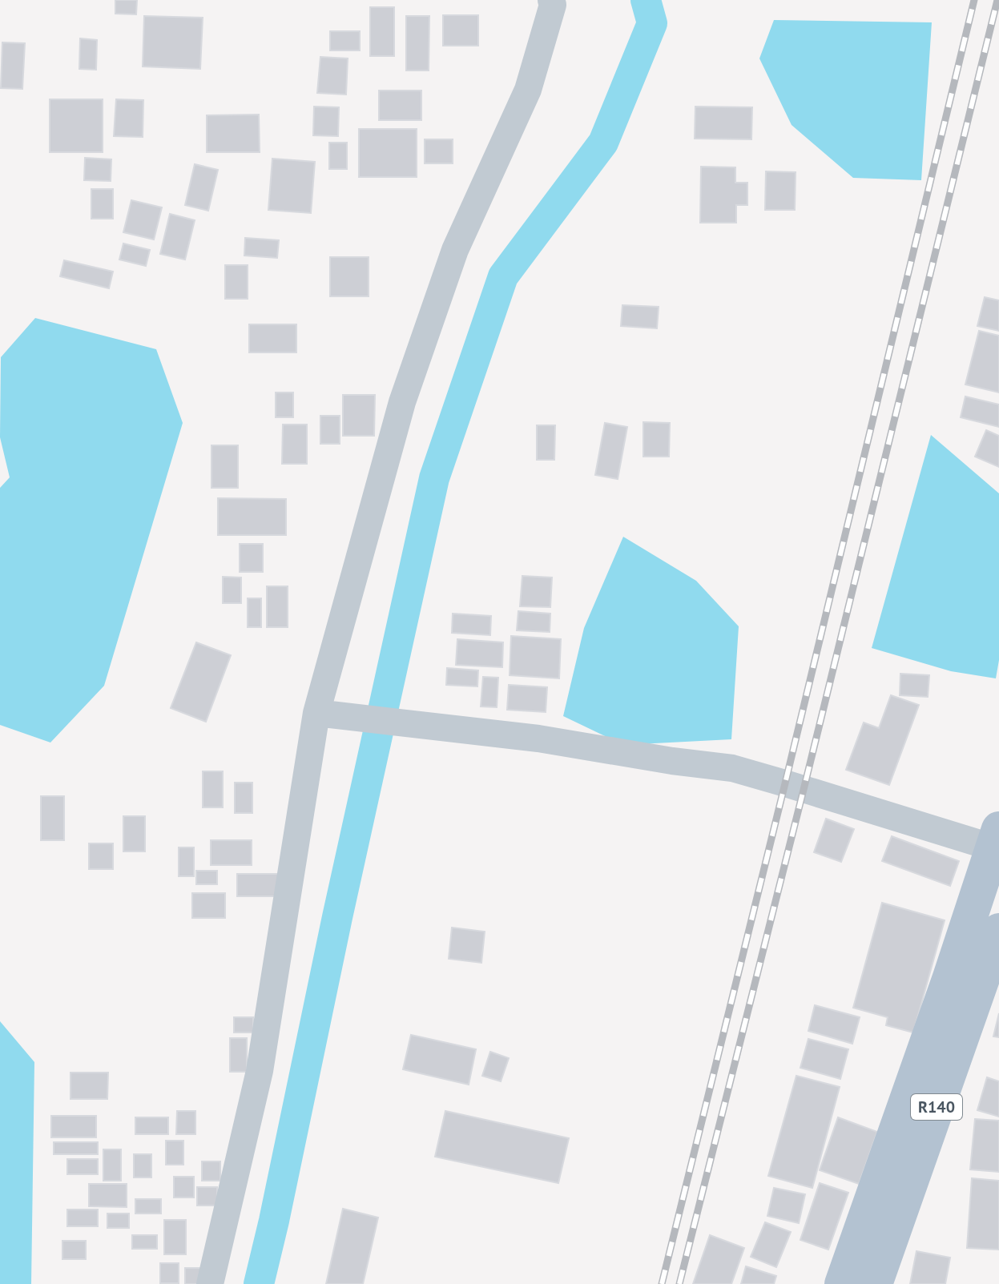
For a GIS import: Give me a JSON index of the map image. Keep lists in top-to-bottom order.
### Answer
{
  "streets": {
    "main road": ["R140"]
  }
}
